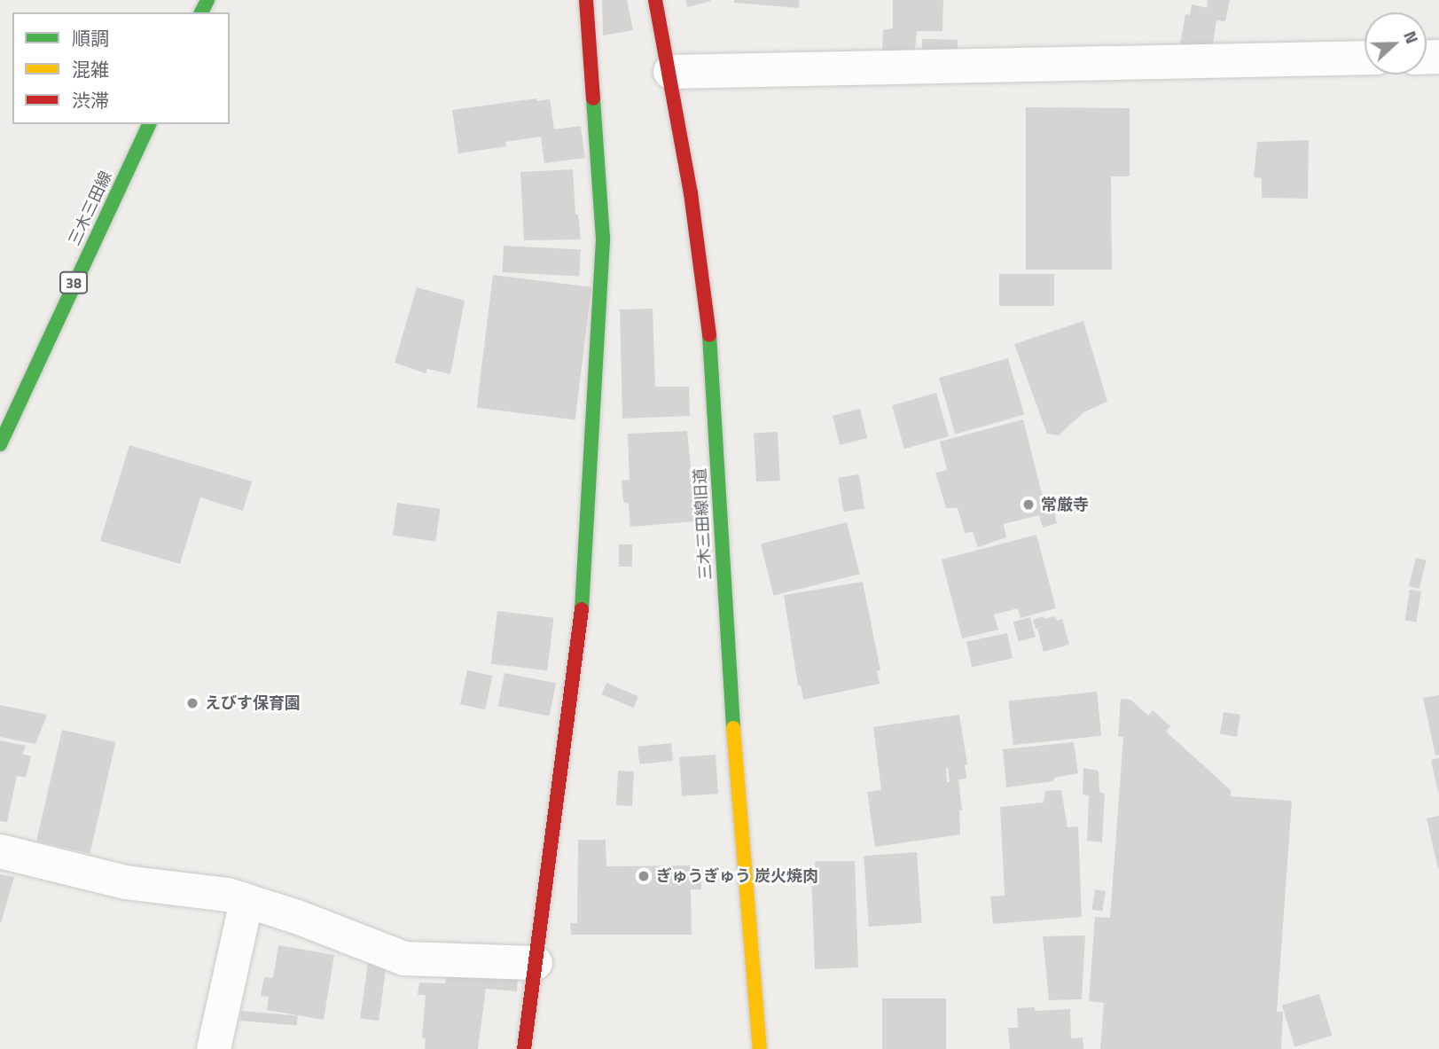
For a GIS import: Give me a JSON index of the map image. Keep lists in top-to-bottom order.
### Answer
{
  "streets": {
    "street": ["三木三田線", "38", "三木三田線旧道"]
  },
  "places": ["常厳寺", "えびす保育園", "ぎゅうぎゅう 炭火焼肉"],
  "legend": ["順調", "混雑", "渋滞"],
  "north": "right"
}
